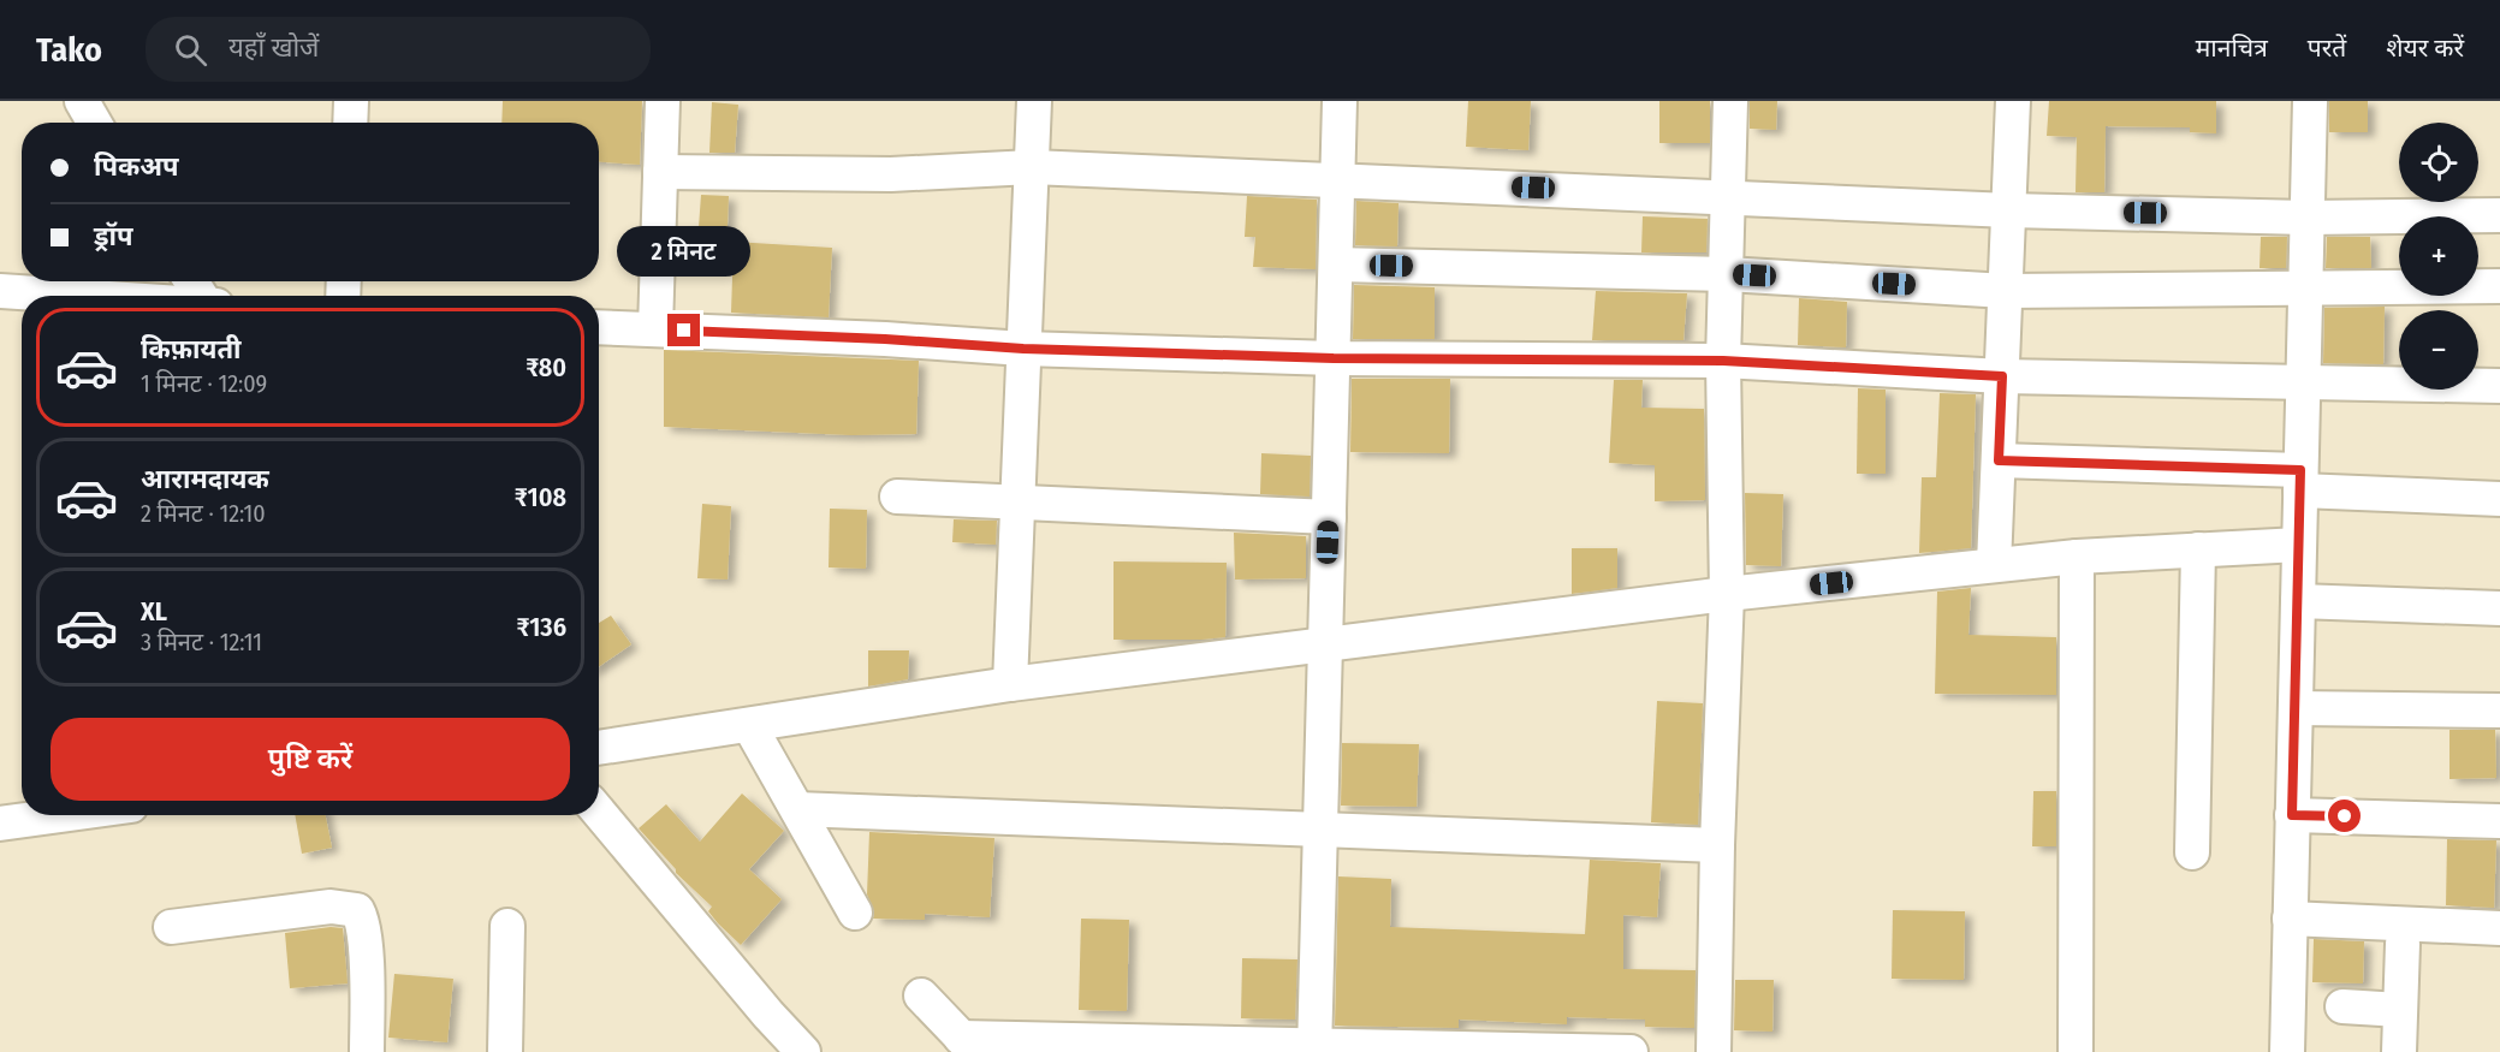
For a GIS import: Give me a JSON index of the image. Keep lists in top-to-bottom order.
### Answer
{
  "page": {
    "header": "Tako",
    "search": "यहाँ खोजें",
    "nav": ["मानचित्र", "परतें", "शेयर करें"],
    "map_buttons": ["+", "−"],
    "banner": ["पिकअप", "ड्रॉप"],
    "bubble": "2 मिनट",
    "list": [
      {
        "name": "किफ़ायती",
        "note": "1 मिनट · 12:09",
        "value": "₹80"
      },
      {
        "name": "आरामदायक",
        "note": "2 मिनट · 12:10",
        "value": "₹108"
      },
      {
        "name": "XL",
        "note": "3 मिनट · 12:11",
        "value": "₹136"
      }
    ],
    "buttons": "पुष्टि करें"
  }
}
